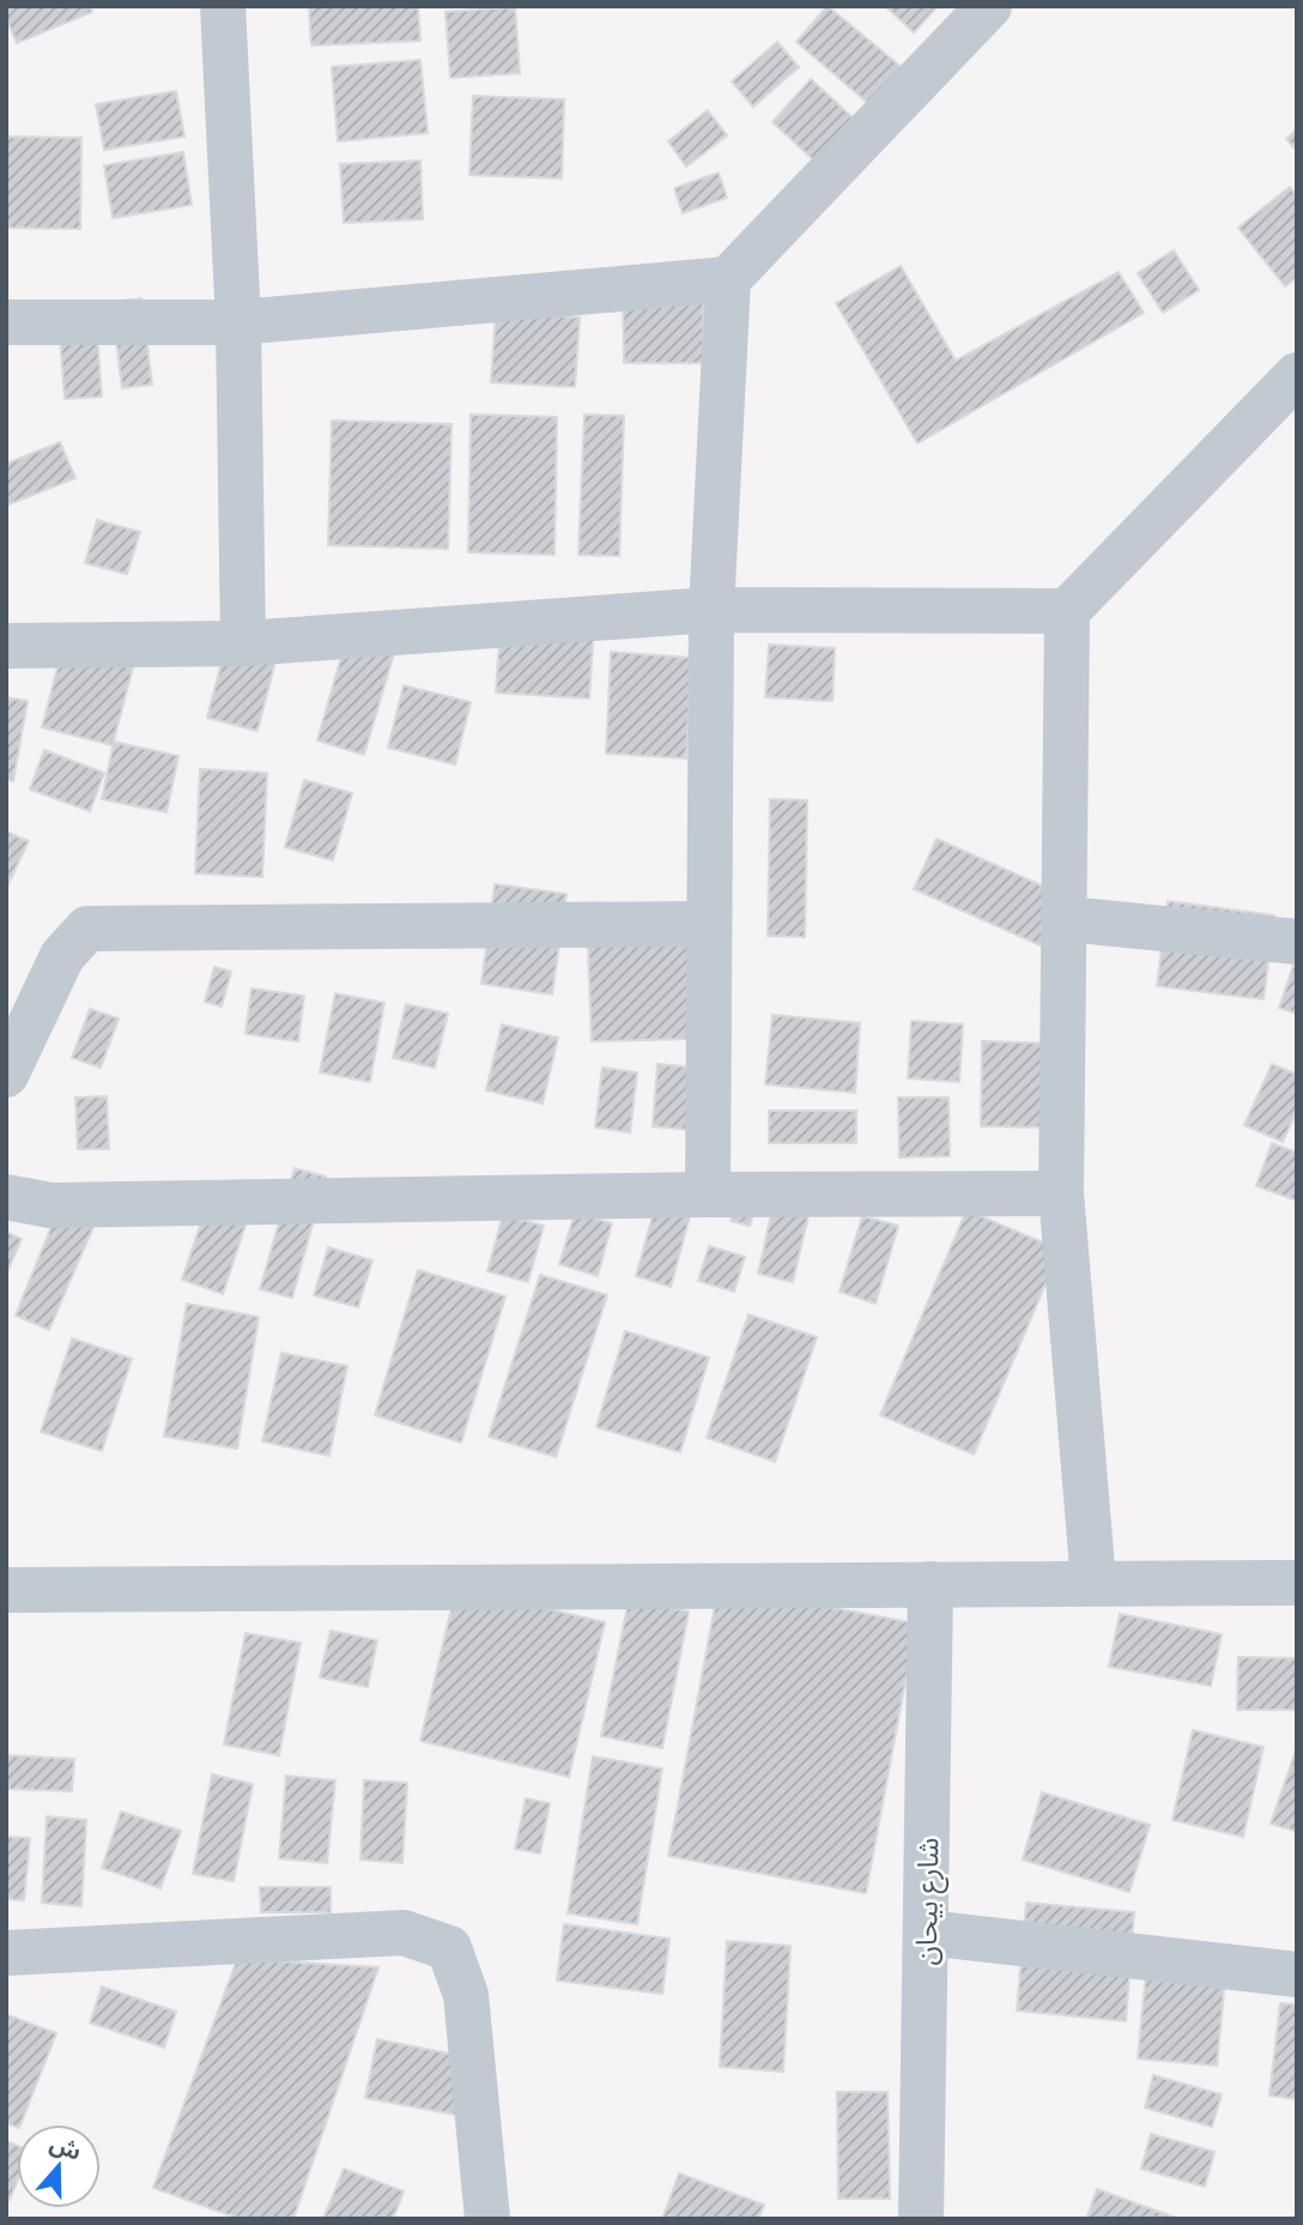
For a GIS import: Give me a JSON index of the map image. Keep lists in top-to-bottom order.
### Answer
{
  "streets": {
    "street": ["شارع بيحان"]
  },
  "north": "top"
}
